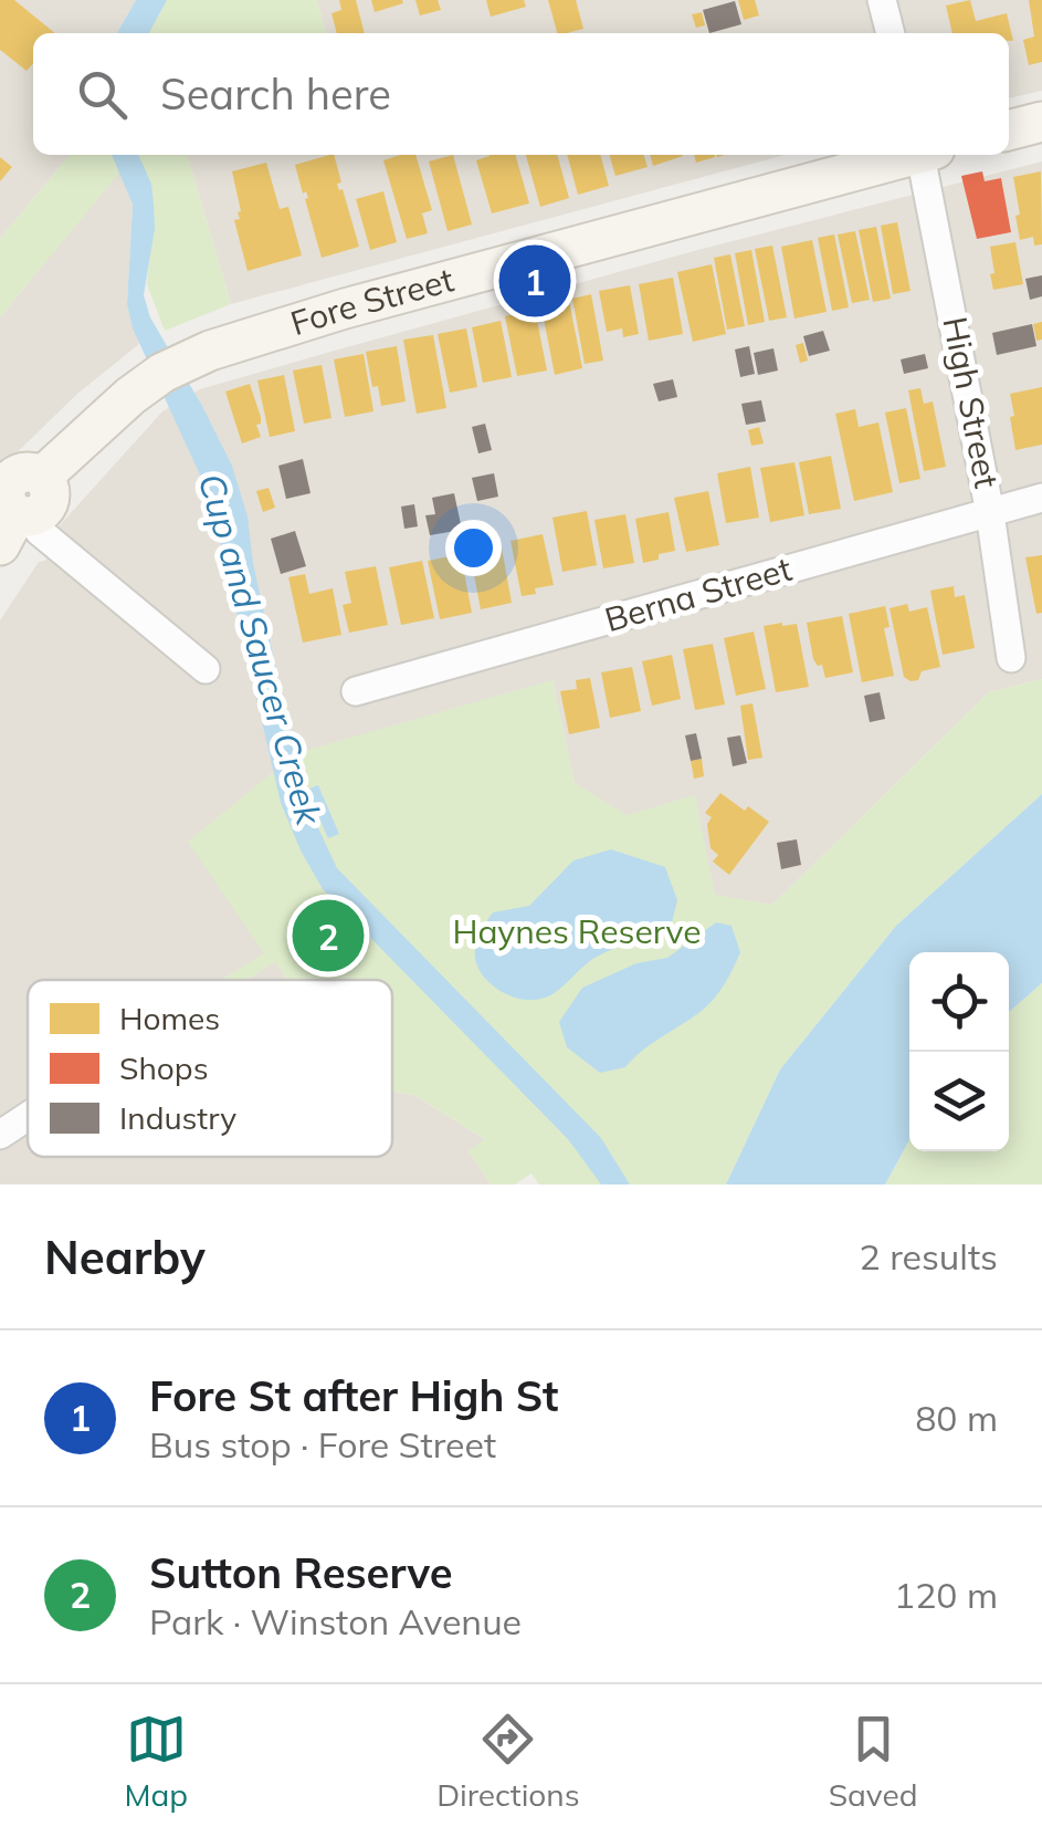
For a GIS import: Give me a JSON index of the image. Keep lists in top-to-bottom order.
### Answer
{
  "streets": {
    "main road": ["Fore Street"],
    "street": ["High Street", "Berna Street"]
  },
  "crossings": [
    ["High Street", "Berna Street"]
  ],
  "water": ["Cup and Saucer Creek"],
  "parks": ["Haynes Reserve"],
  "legend": ["Homes", "Shops", "Industry"],
  "page": {
    "search": "Search here",
    "pins": ["1", "2"],
    "heading": ["Nearby", "2 results"],
    "list": [
      {
        "mark": "1",
        "name": "Fore St after High St",
        "note": "Bus stop · Fore Street",
        "value": "80 m"
      },
      {
        "mark": "2",
        "name": "Sutton Reserve",
        "note": "Park · Winston Avenue",
        "value": "120 m"
      }
    ],
    "nav": ["Map", "Directions", "Saved"]
  }
}
